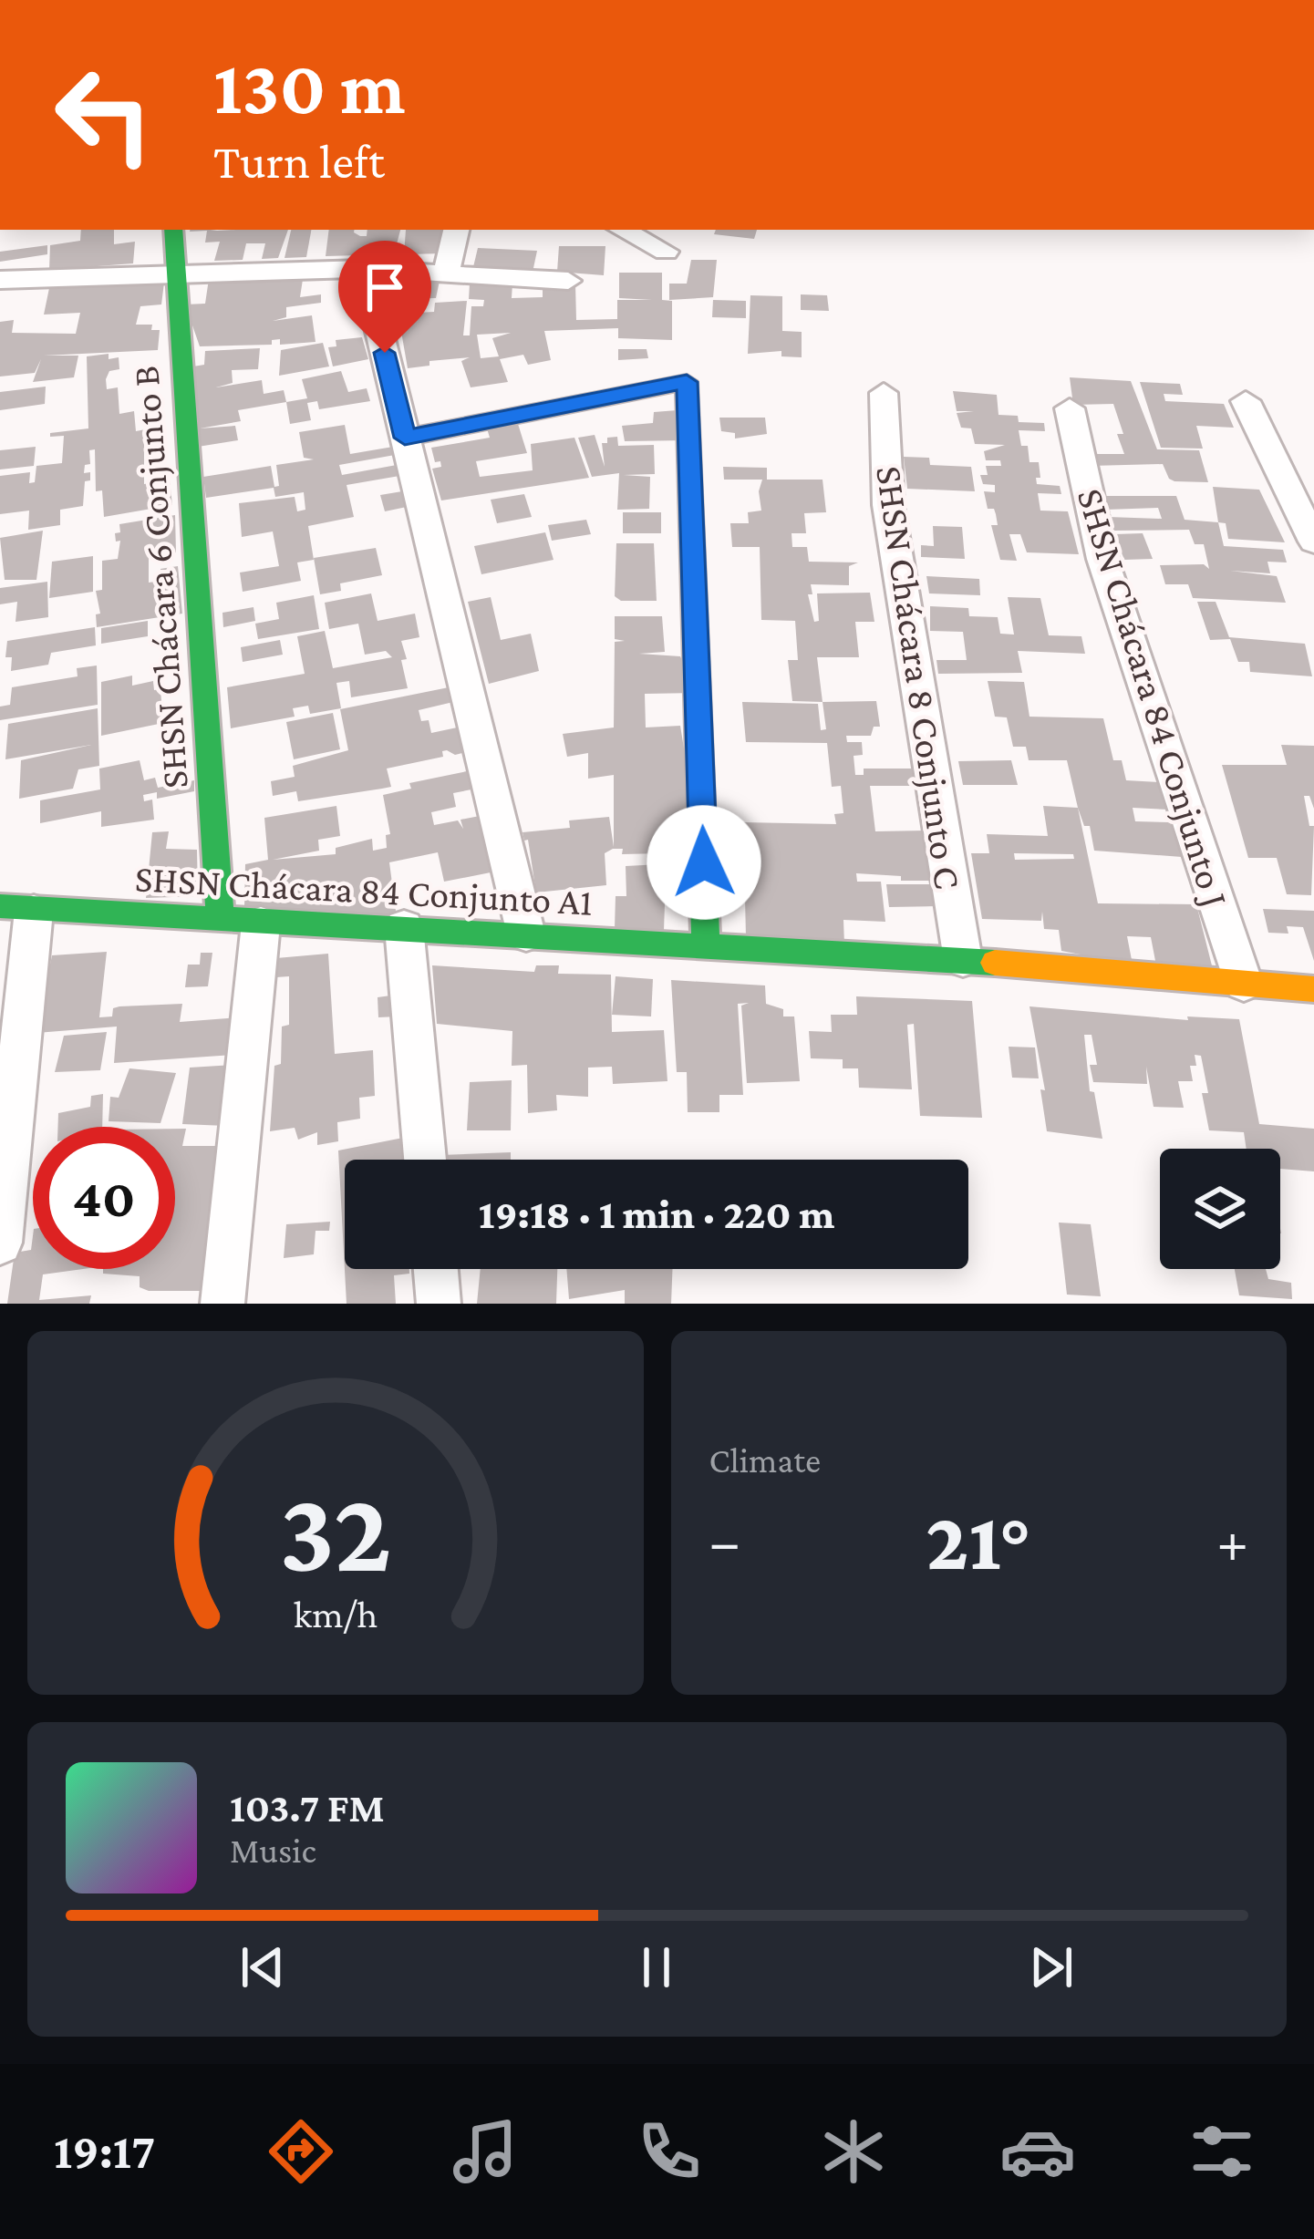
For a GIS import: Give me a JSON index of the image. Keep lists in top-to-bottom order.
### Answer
{
  "streets": {
    "street": [
      "SHSN Chácara 6 Conjunto B",
      "SHSN Chácara 8 Conjunto C",
      "SHSN Chácara 84 Conjunto J",
      "SHSN Chácara 84 Conjunto A1"
    ]
  },
  "crossings": [
    ["SHSN Chácara 6 Conjunto B", "SHSN Chácara 84 Conjunto A1"],
    ["SHSN Chácara 8 Conjunto C", "SHSN Chácara 84 Conjunto A1"],
    ["SHSN Chácara 84 Conjunto J", "SHSN Chácara 84 Conjunto A1"]
  ],
  "page": {
    "turn": ["130 m", "Turn left"],
    "limit": "40",
    "trip": "19:18 · 1 min · 220 m",
    "tile": "Climate",
    "heat": ["−", "21°", "+"],
    "song": ["103.7 FM", "Music"],
    "tabs": "19:17",
    "gauge": ["32", "km/h"]
  }
}
